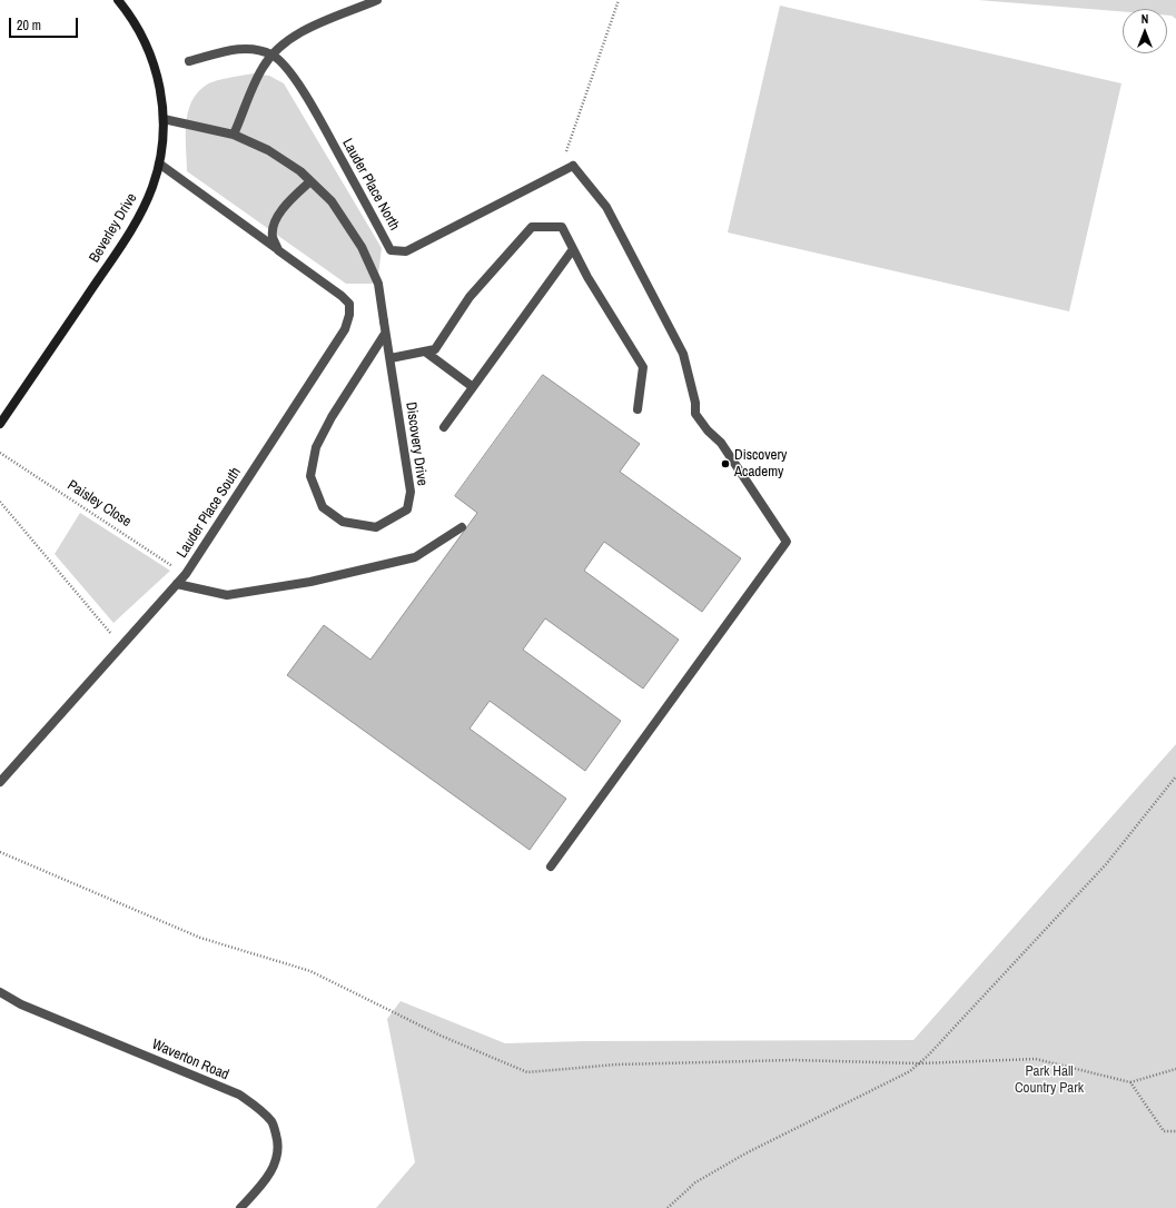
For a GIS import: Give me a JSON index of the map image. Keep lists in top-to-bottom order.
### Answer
{
  "streets": {
    "street": [
      "Lauder Place North",
      "Beverley Drive",
      "Discovery Drive",
      "Lauder Place South",
      "Waverton Road"
    ],
    "path": ["Paisley Close"]
  },
  "crossings": [
    ["Beverley Drive", "Discovery Drive"],
    ["Beverley Drive", "Lauder Place South"],
    ["Paisley Close", "Lauder Place South"]
  ],
  "parks": ["Park Hall Country Park"],
  "places": ["Discovery Academy"],
  "scale_bar": "20 m",
  "north": "top"
}
